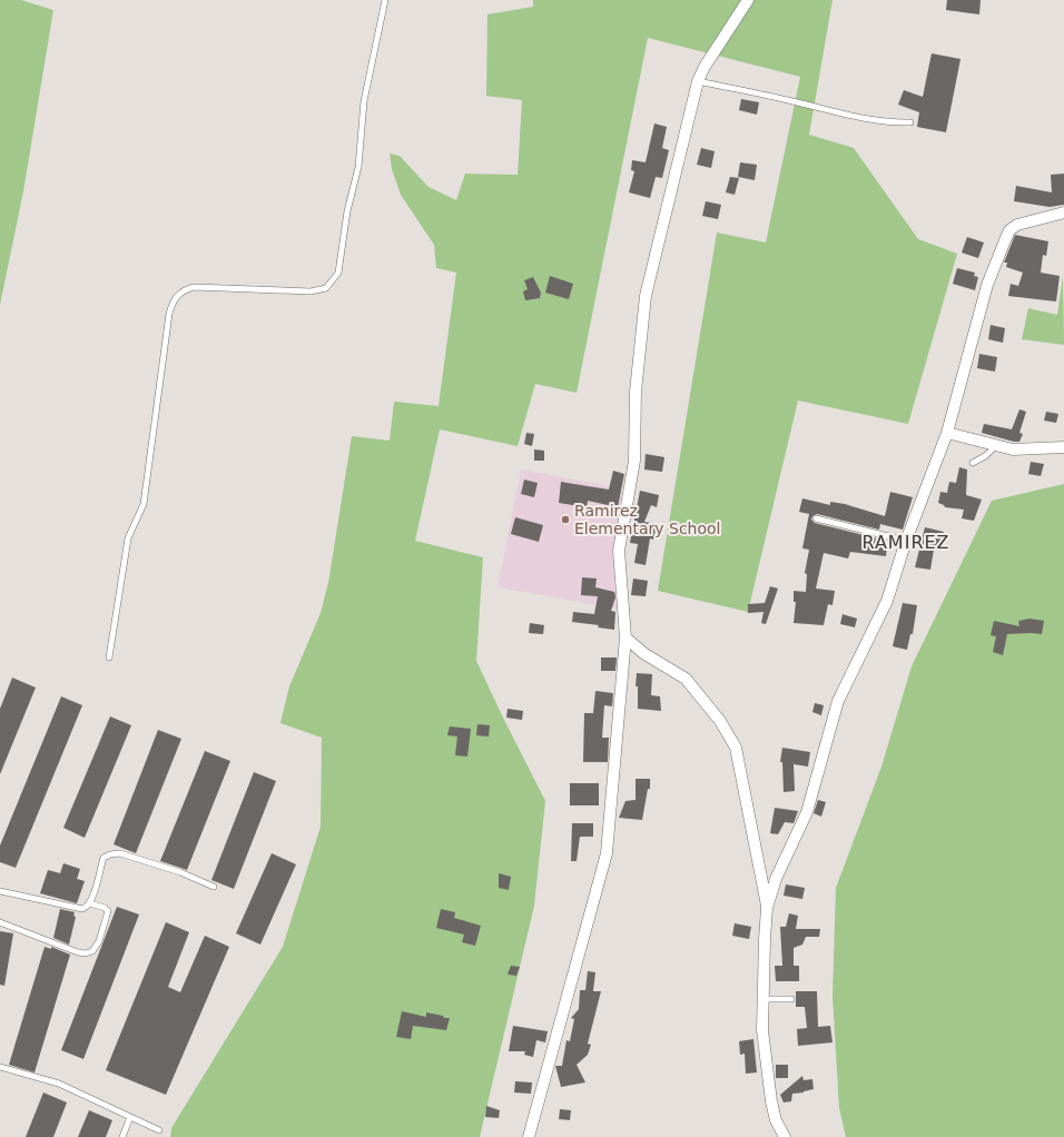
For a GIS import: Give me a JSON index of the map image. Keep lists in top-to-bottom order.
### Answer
{
  "districts": ["RAMIREZ"],
  "places": ["Ramirez Elementary School"]
}
